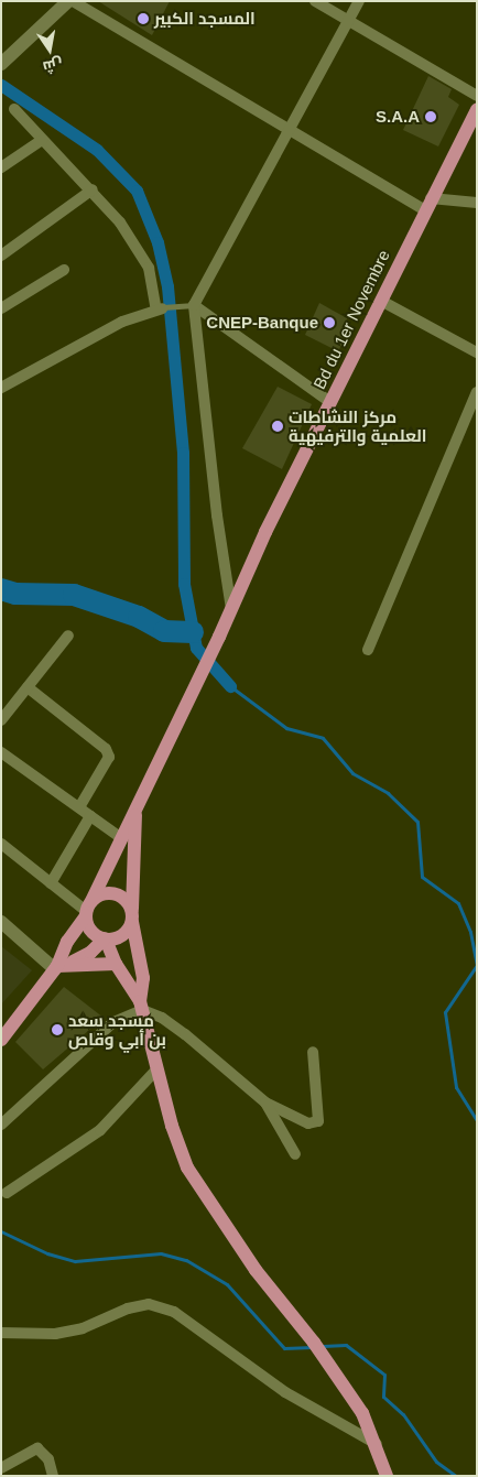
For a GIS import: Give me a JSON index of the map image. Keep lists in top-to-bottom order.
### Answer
{
  "streets": {
    "main road": ["Bd du 1er Novembre"]
  },
  "places": [
    "المسجد الكبير",
    "S.A.A",
    "CNEP-Banque",
    "مركز النشاطات العلمية والترفيهية",
    "مسجد سعد بن أبي وقاص"
  ],
  "north": "bottom"
}
